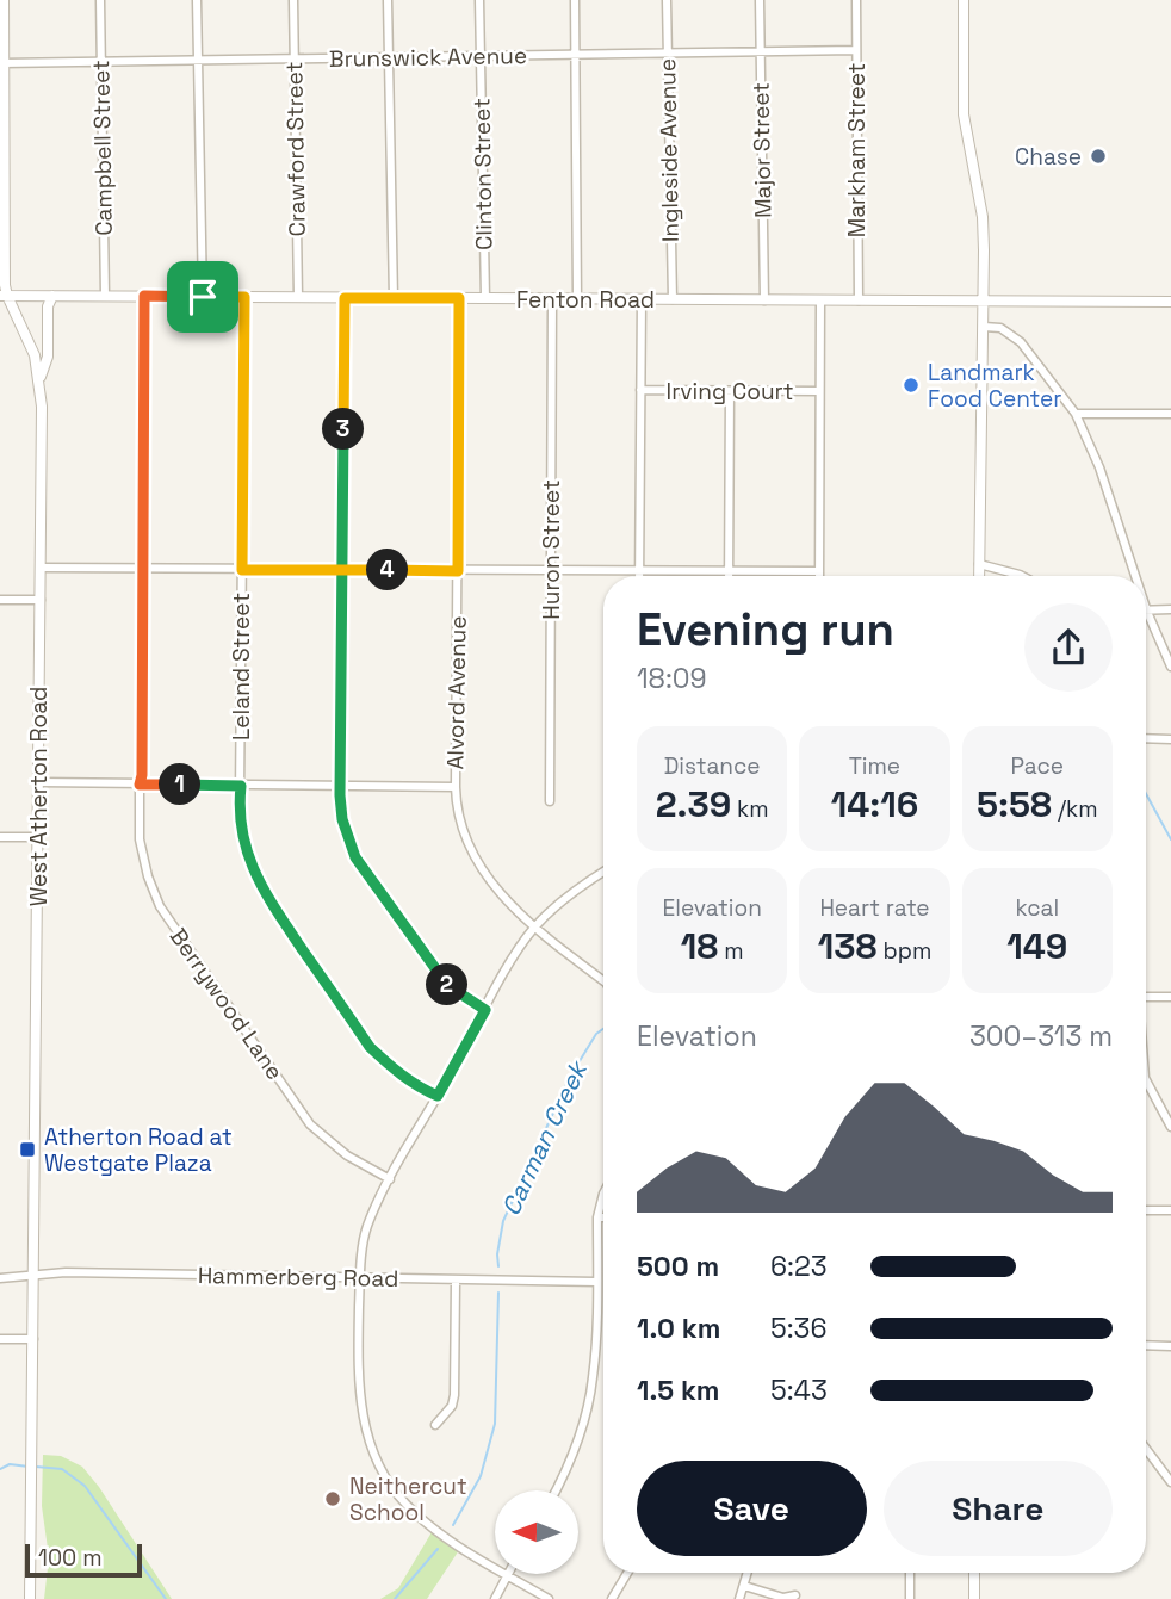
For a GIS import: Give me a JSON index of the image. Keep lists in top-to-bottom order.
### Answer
{
  "streets": {
    "street": [
      "Brunswick Avenue",
      "Campbell Street",
      "Crawford Street",
      "Ingleside Avenue",
      "Major Street",
      "Markham Street",
      "Clinton Street",
      "Fenton Road",
      "Irving Court",
      "Huron Street",
      "Leland Street",
      "Alvord Avenue",
      "West Atherton Road",
      "Berrywood Lane",
      "Hammerberg Road"
    ]
  },
  "crossings": [
    ["Brunswick Avenue", "Campbell Street"],
    ["Brunswick Avenue", "Crawford Street"],
    ["Brunswick Avenue", "Ingleside Avenue"],
    ["Brunswick Avenue", "Major Street"],
    ["Brunswick Avenue", "Markham Street"],
    ["Brunswick Avenue", "Clinton Street"],
    ["Brunswick Avenue", "West Atherton Road"],
    ["Campbell Street", "Fenton Road"],
    ["Crawford Street", "Fenton Road"],
    ["Ingleside Avenue", "Fenton Road"],
    ["Major Street", "Fenton Road"],
    ["Markham Street", "Fenton Road"],
    ["Clinton Street", "Fenton Road"],
    ["Fenton Road", "Huron Street"],
    ["Fenton Road", "Leland Street"],
    ["Fenton Road", "Alvord Avenue"],
    ["Fenton Road", "West Atherton Road"],
    ["West Atherton Road", "Hammerberg Road"]
  ],
  "water": ["Carman Creek"],
  "places": {
    "other": ["Chase", "Landmark Food Center", "Neithercut School"],
    "transit": ["Atherton Road at Westgate Plaza"]
  },
  "scale_bar": "100 m",
  "north": "left",
  "page": {
    "pins": [
      "3",
      "4",
      "1",
      "2"
    ],
    "heading": ["Evening run", "18:09"],
    "stats": [
      ["Distance", "2.39 km"],
      ["Time", "14:16"],
      ["Pace", "5:58 /km"],
      ["Elevation", "18 m"],
      ["Heart rate", "138 bpm"],
      ["kcal", "149"]
    ],
    "chart": ["Elevation", "300–313 m"],
    "list": [
      {
        "name": "500 m",
        "note": "6:23"
      },
      {
        "name": "1.0 km",
        "note": "5:36"
      },
      {
        "name": "1.5 km",
        "note": "5:43"
      }
    ],
    "buttons": ["Save", "Share"],
    "scale": "100 m"
  }
}
